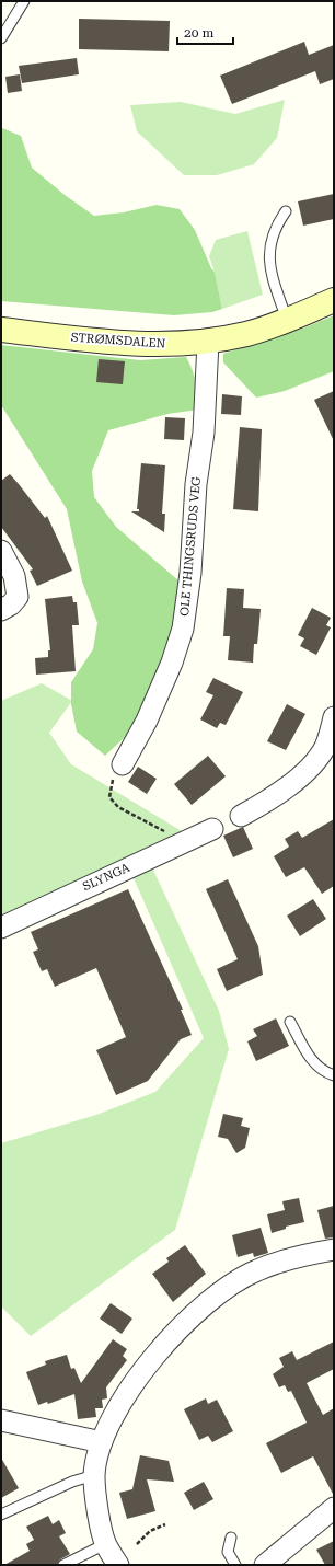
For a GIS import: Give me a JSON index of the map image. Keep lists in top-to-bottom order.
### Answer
{
  "streets": {
    "main road": ["STRØMSDALEN"],
    "street": ["OLE THINGSRUDS VEG", "SLYNGA"]
  },
  "crossings": [
    ["STRØMSDALEN", "OLE THINGSRUDS VEG"]
  ],
  "scale_bar": "20 m"
}
